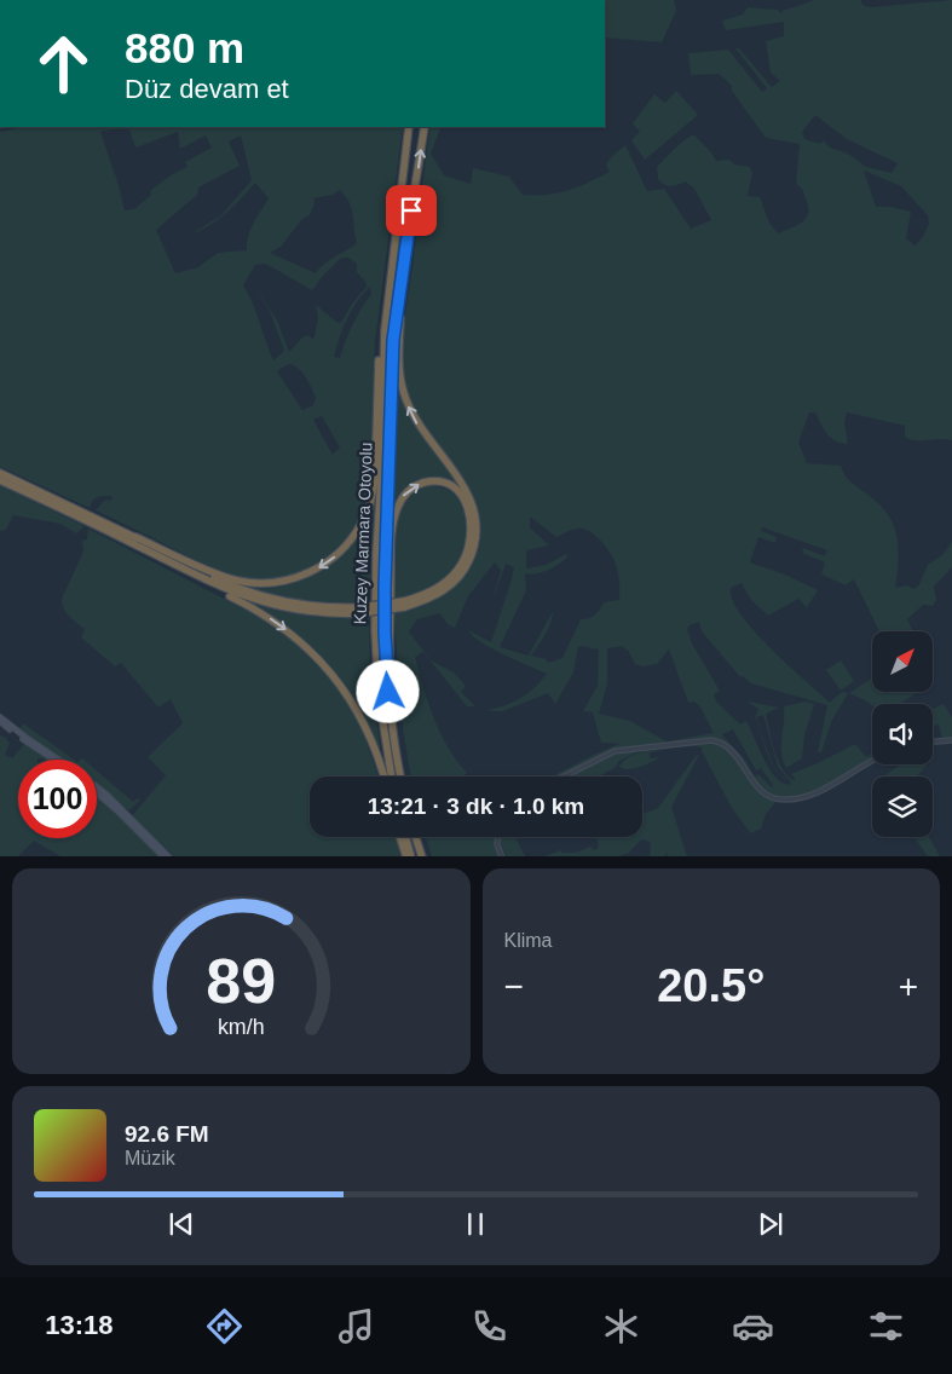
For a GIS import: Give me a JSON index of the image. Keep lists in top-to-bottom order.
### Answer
{
  "streets": {
    "highway": ["Kuzey Marmara Otoyolu"]
  },
  "north": "top right",
  "page": {
    "turn": ["880 m", "Düz devam et"],
    "limit": "100",
    "trip": "13:21 · 3 dk · 1.0 km",
    "tile": "Klima",
    "heat": ["−", "20.5°", "+"],
    "song": ["92.6 FM", "Müzik"],
    "tabs": "13:18",
    "gauge": ["89", "km/h"]
  }
}
